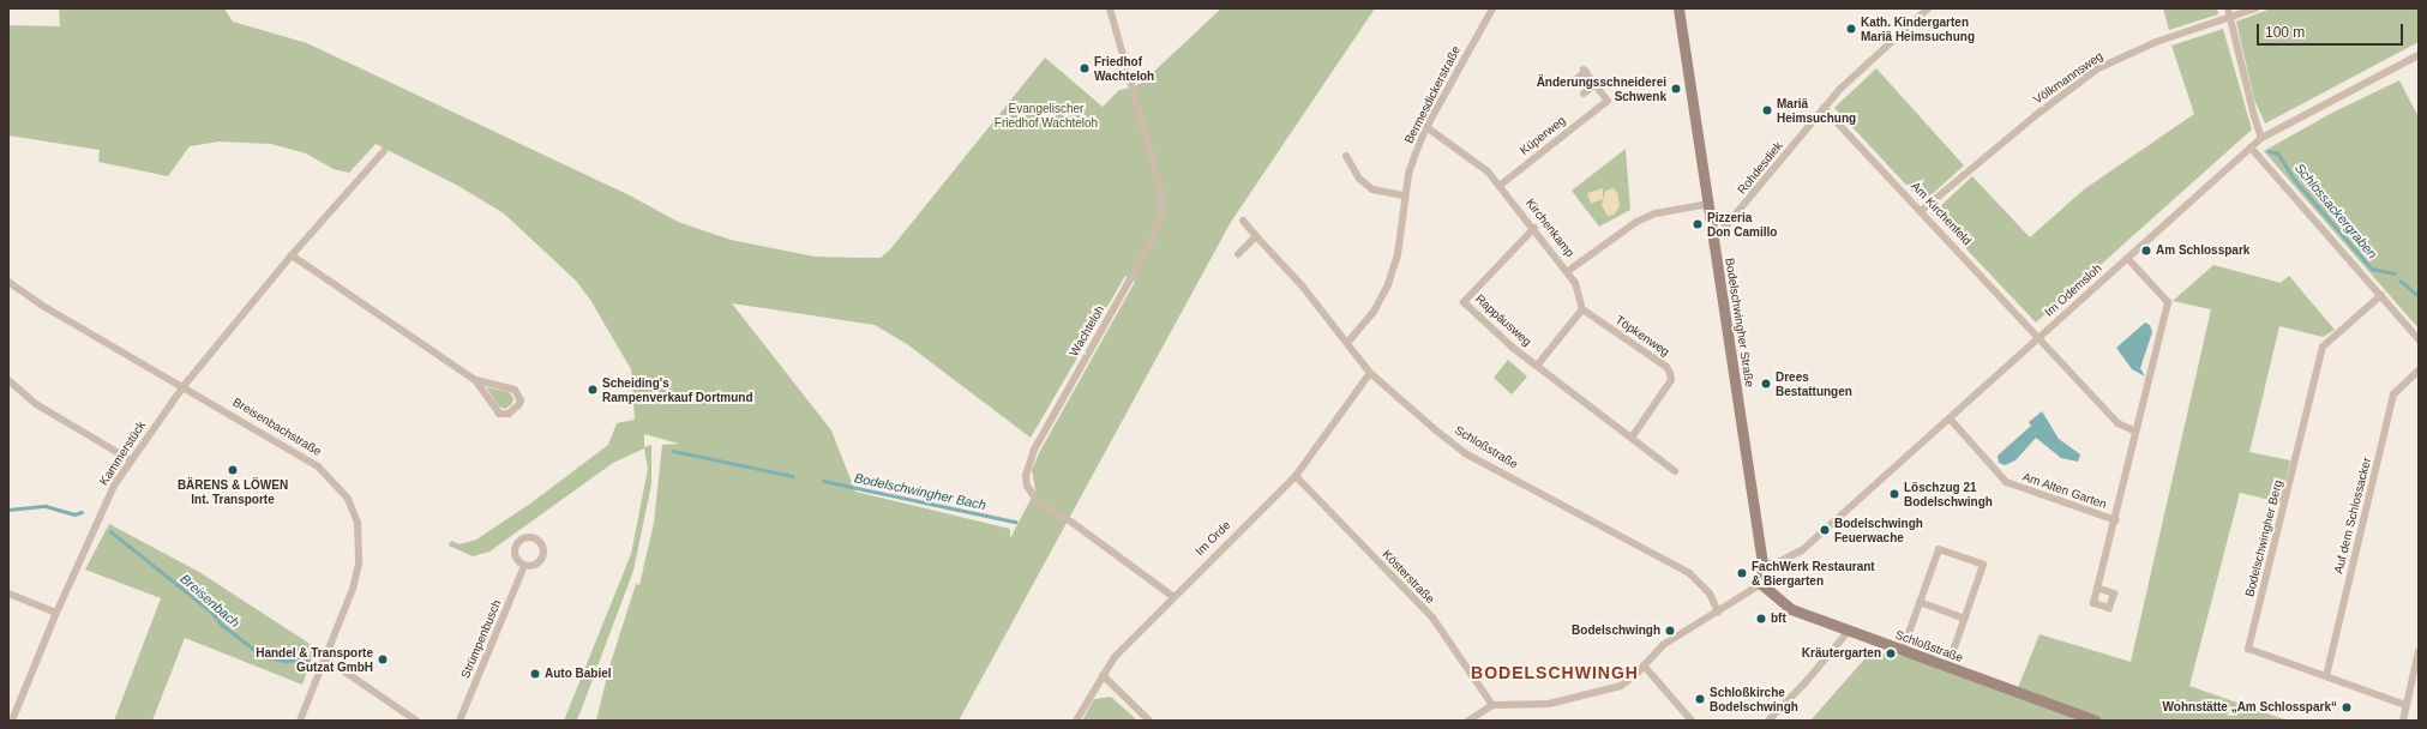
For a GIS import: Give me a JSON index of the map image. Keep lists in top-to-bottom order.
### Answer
{
  "streets": {
    "street": [
      "Völkmannsweg",
      "Bermesdickerstraße",
      "Küperweg",
      "Rohdesdiek",
      "Am Kirchenfeld",
      "Kirchenkamp",
      "Im Odemsloh",
      "Rappäusweg",
      "Bodelschwingher Straße",
      "Wachteloh",
      "Töpkenweg",
      "Breisenbachstraße",
      "Schloßstraße",
      "Kammerstück",
      "Am Alten Garten",
      "Auf dem Schlossacker",
      "Im Orde",
      "Bodelschwingher Berg",
      "Kösterstraße",
      "Strümpenbusch"
    ]
  },
  "crossings": [
    ["Völkmannsweg", "Am Kirchenfeld"],
    ["Bermesdickerstraße", "Kirchenkamp"],
    ["Bermesdickerstraße", "Schloßstraße"],
    ["Küperweg", "Kirchenkamp"],
    ["Rohdesdiek", "Am Kirchenfeld"],
    ["Rohdesdiek", "Bodelschwingher Straße"],
    ["Am Kirchenfeld", "Im Odemsloh"],
    ["Kirchenkamp", "Rappäusweg"],
    ["Kirchenkamp", "Töpkenweg"],
    ["Im Odemsloh", "Bodelschwingher Straße"],
    ["Im Odemsloh", "Am Alten Garten"],
    ["Bodelschwingher Straße", "Schloßstraße"],
    ["Wachteloh", "Im Orde"],
    ["Breisenbachstraße", "Kammerstück"],
    ["Schloßstraße", "Im Orde"],
    ["Auf dem Schlossacker", "Bodelschwingher Berg"],
    ["Im Orde", "Kösterstraße"]
  ],
  "districts": ["BODELSCHWINGH"],
  "water": ["Schlossackergraben", "Bodelschwingher Bach", "Breisenbach"],
  "parks": ["Evangelischer Friedhof Wachteloh"],
  "places": [
    "Kath. Kindergarten Mariä Heimsuchung",
    "Friedhof Wachteloh",
    "Änderungsschneiderei Schwenk",
    "Mariä Heimsuchung",
    "Pizzeria Don Camillo",
    "Am Schlosspark",
    "Drees Bestattungen",
    "Scheiding's Rampenverkauf Dortmund",
    "BÄRENS & LÖWEN Int. Transporte",
    "Löschzug 21 Bodelschwingh",
    "Bodelschwingh Feuerwache",
    "FachWerk Restaurant & Biergarten",
    "bft",
    "Bodelschwingh",
    "Kräutergarten",
    "Handel & Transporte Gutzat GmbH",
    "Auto Babiel",
    "Schloßkirche Bodelschwingh",
    "Wohnstätte „Am Schlosspark“"
  ],
  "scale_bar": "100 m"
}
